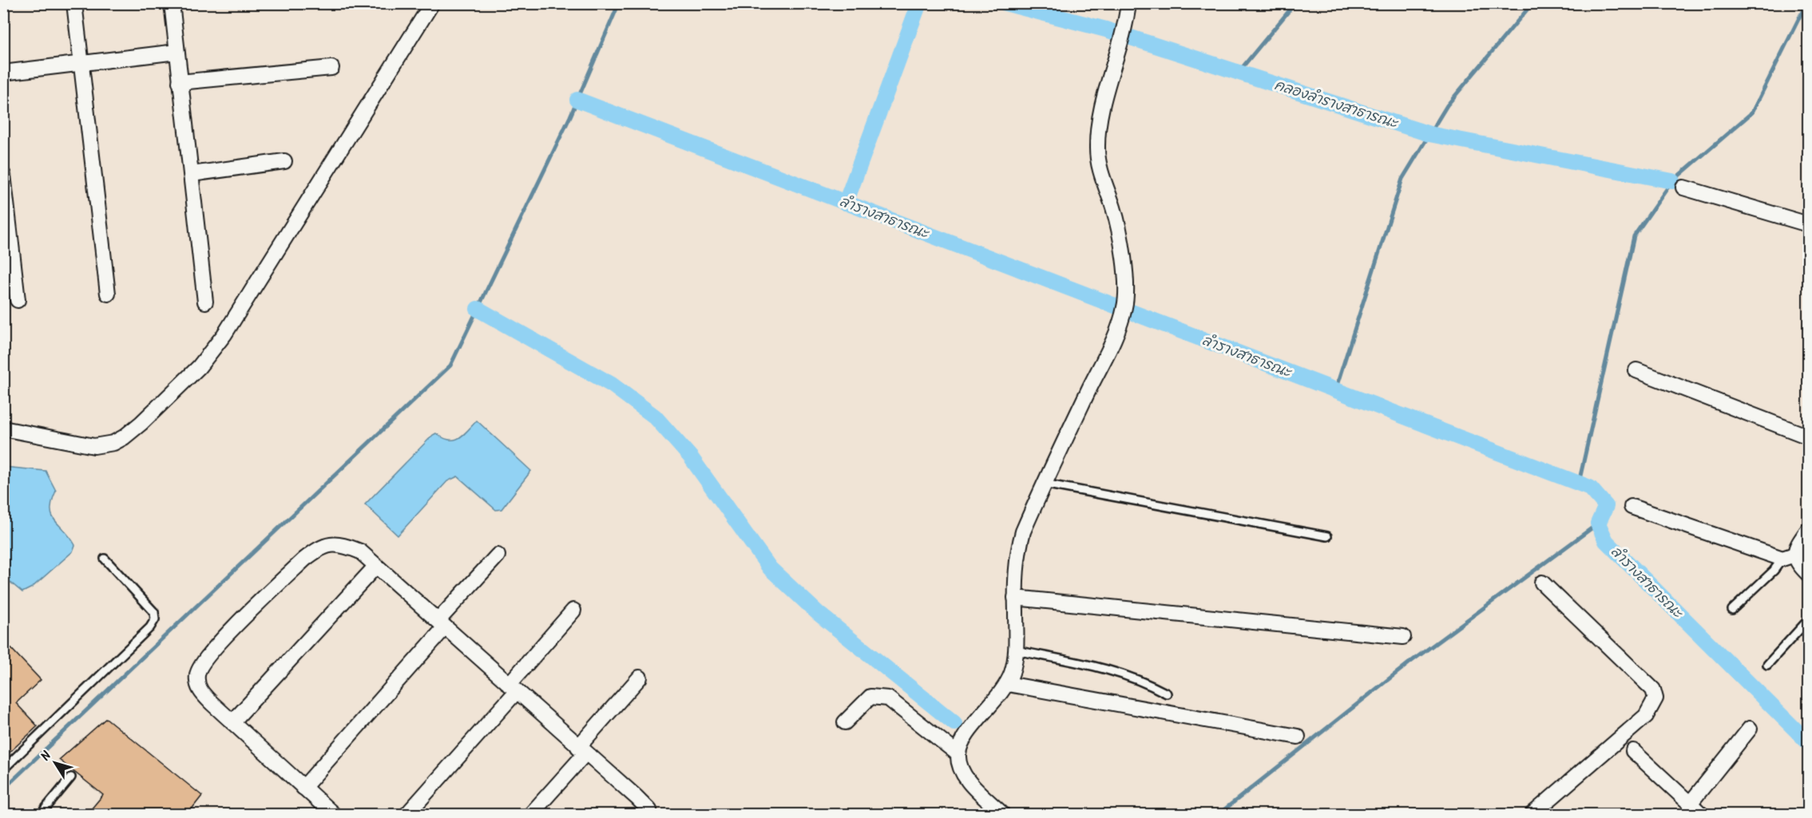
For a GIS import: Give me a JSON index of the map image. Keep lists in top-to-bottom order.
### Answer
{
  "water": ["คลองลำรางสาธารณะ", "ลำรางสาธารณะ"],
  "north": "top left"
}
